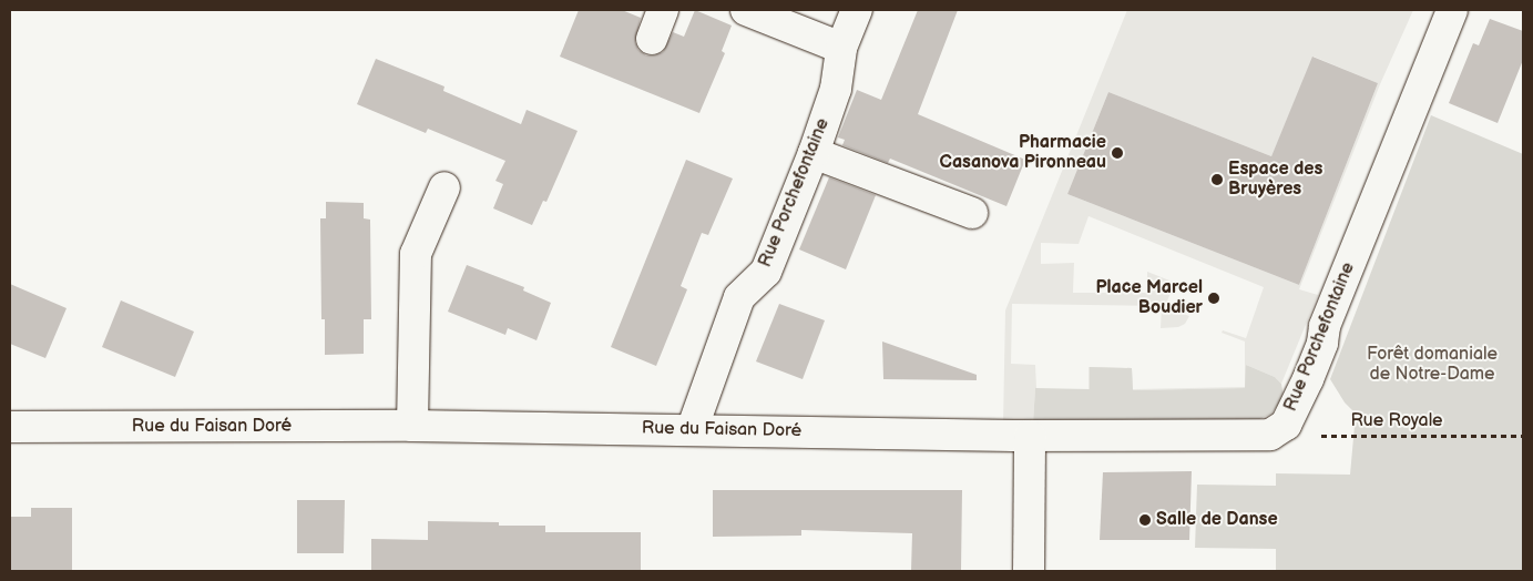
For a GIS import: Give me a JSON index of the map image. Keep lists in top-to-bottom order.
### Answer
{
  "streets": {
    "street": ["Rue Porchefontaine", "Rue du Faisan Doré"],
    "path": ["Rue Royale"]
  },
  "crossings": [
    ["Rue Porchefontaine", "Rue Royale"],
    ["Rue Porchefontaine", "Rue du Faisan Doré"]
  ],
  "parks": ["Forêt domaniale de Notre-Dame"],
  "places": [
    "Pharmacie Casanova Pironneau",
    "Espace des Bruyères",
    "Place Marcel Boudier",
    "Salle de Danse"
  ]
}
